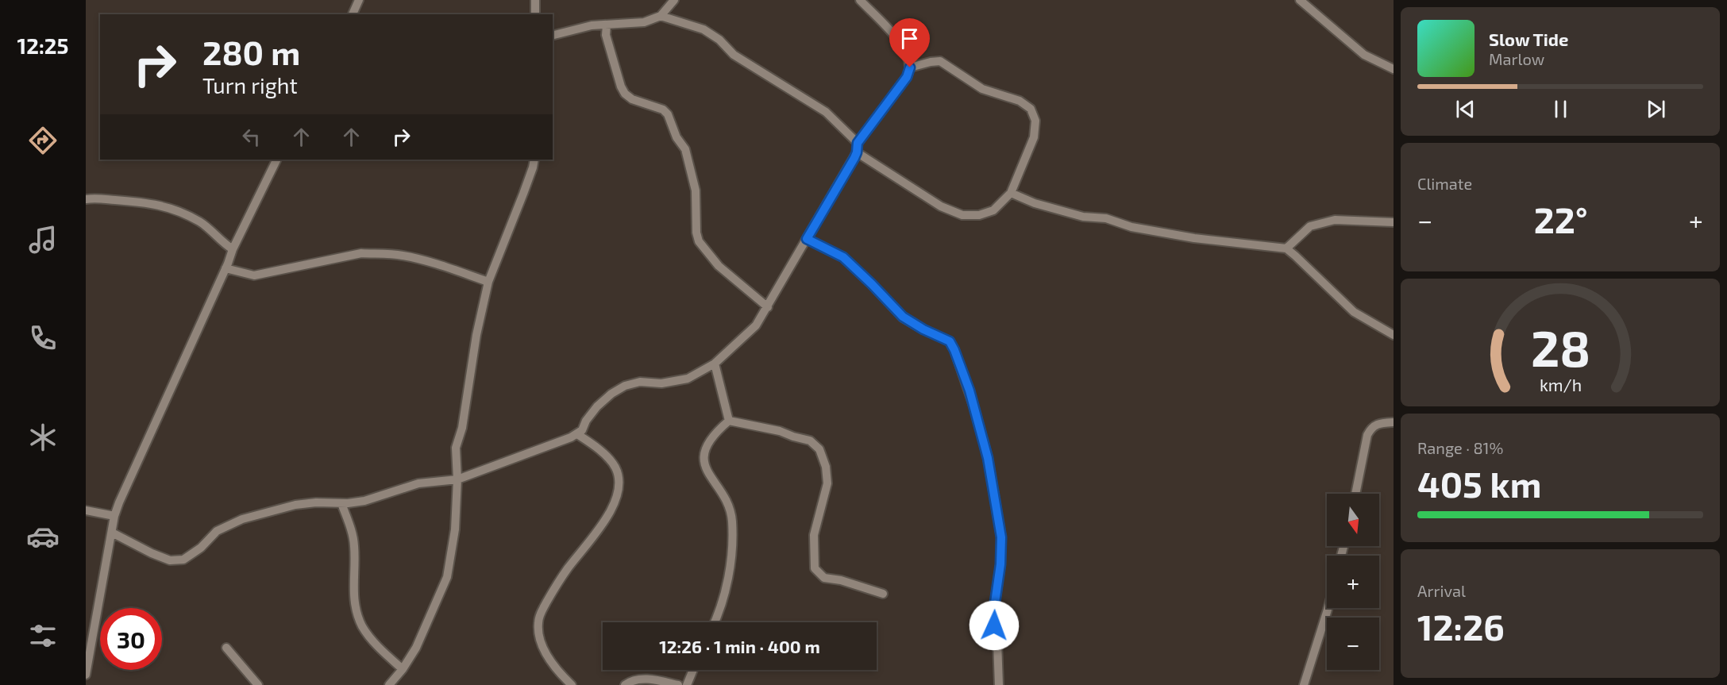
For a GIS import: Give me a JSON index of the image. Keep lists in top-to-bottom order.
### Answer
{
  "north": "bottom",
  "page": {
    "tabs": "12:25",
    "turn": ["280 m", "Turn right"],
    "song": ["Slow Tide", "Marlow"],
    "tile": [
      "Climate",
      ["Range · 81%", "405 km"],
      ["Arrival", "12:26"]
    ],
    "heat": ["−", "22°", "+"],
    "map_buttons": ["+", "−"],
    "limit": "30",
    "trip": "12:26 · 1 min · 400 m",
    "gauge": ["28", "km/h"]
  }
}
